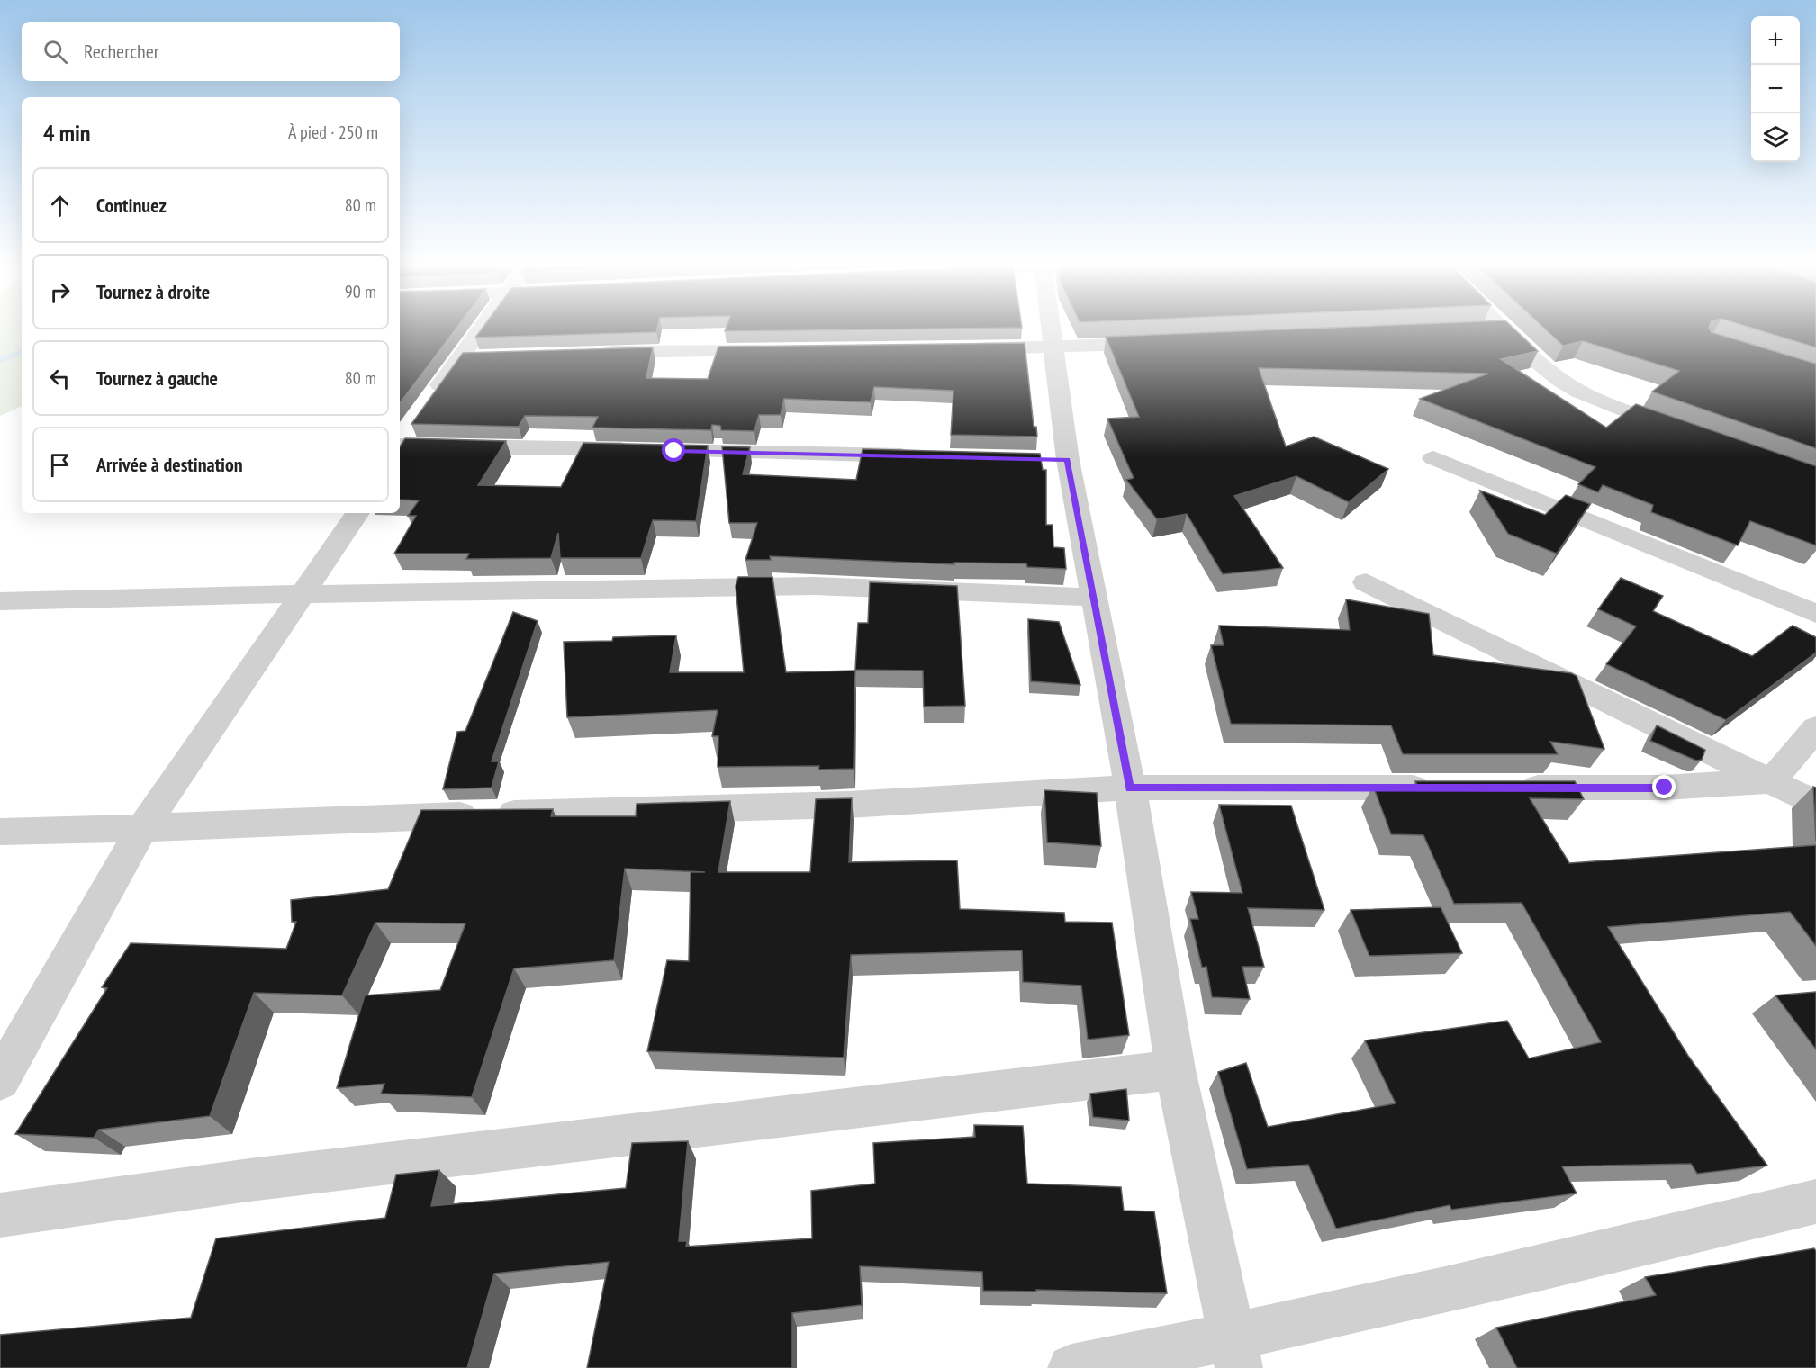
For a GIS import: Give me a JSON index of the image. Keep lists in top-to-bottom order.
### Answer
{
  "page": {
    "map_buttons": ["+", "−"],
    "search": "Rechercher",
    "heading": ["4 min", "À pied · 250 m"],
    "list": [
      ["Continuez", "80 m"],
      ["Tournez à droite", "90 m"],
      ["Tournez à gauche", "80 m"],
      "Arrivée à destination"
    ]
  }
}
